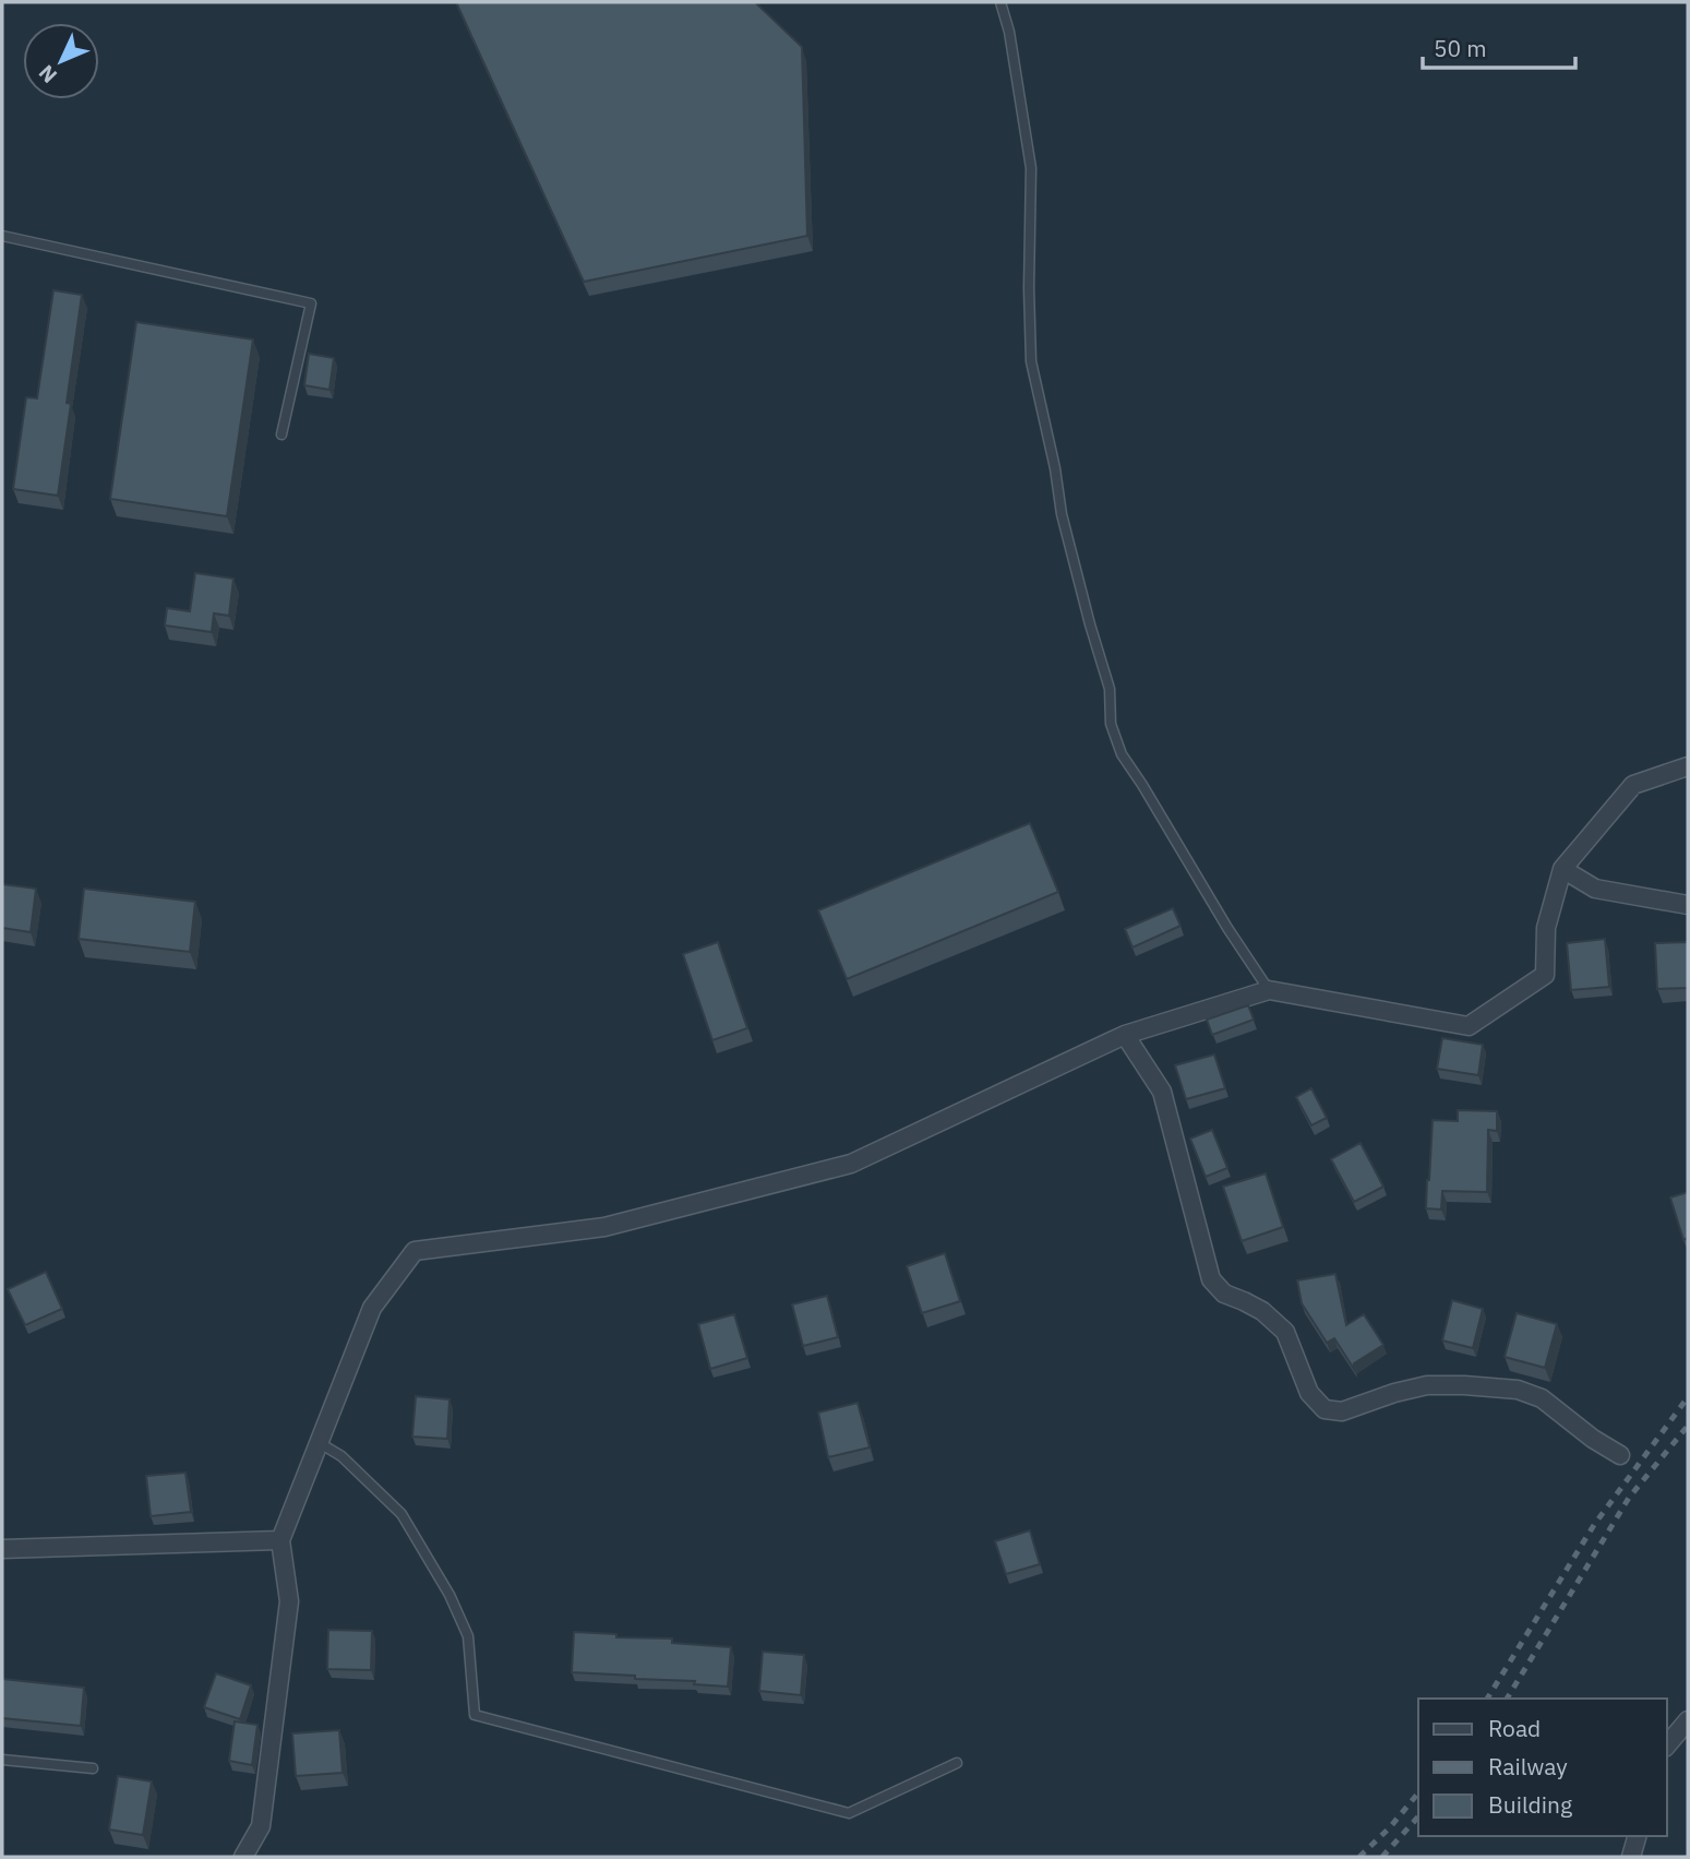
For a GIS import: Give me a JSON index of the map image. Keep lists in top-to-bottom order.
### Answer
{
  "legend": ["Road", "Railway", "Building"],
  "scale_bar": "50 m",
  "north": "bottom left"
}
